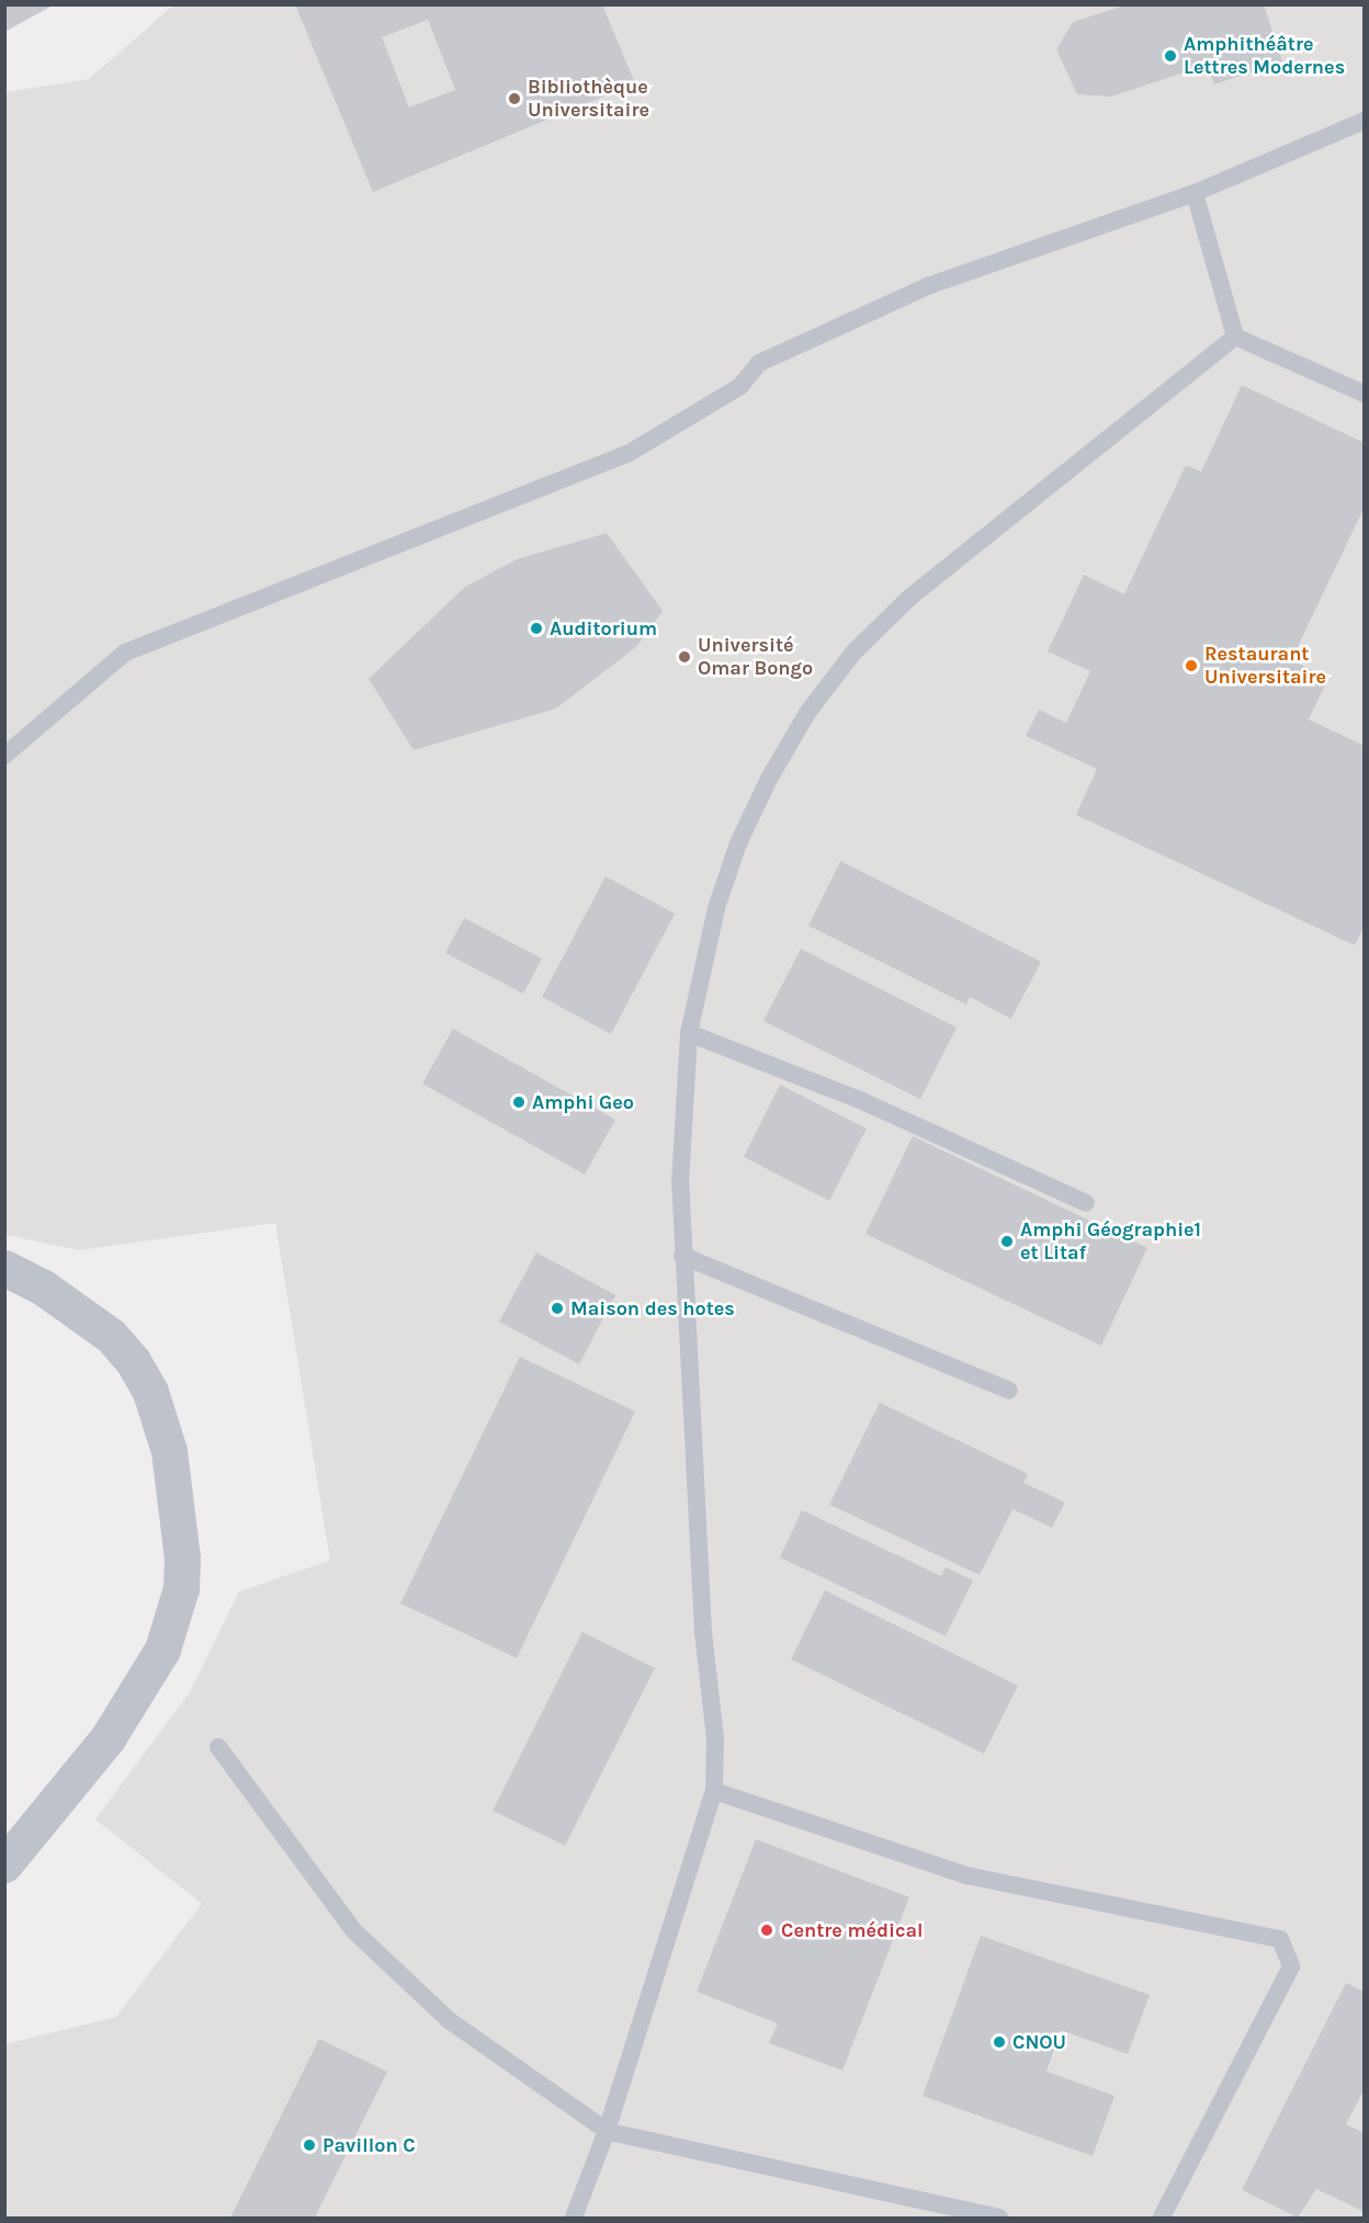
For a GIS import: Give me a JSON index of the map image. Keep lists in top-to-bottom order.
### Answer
{
  "places": [
    "Amphithéâtre Lettres Modernes",
    "Bibliothèque Universitaire",
    "Auditorium",
    "Université Omar Bongo",
    "Restaurant Universitaire",
    "Amphi Geo",
    "Amphi Géographie1 et Litaf",
    "Maison des hotes",
    "Centre médical",
    "CNOU",
    "Pavillon C"
  ]
}
